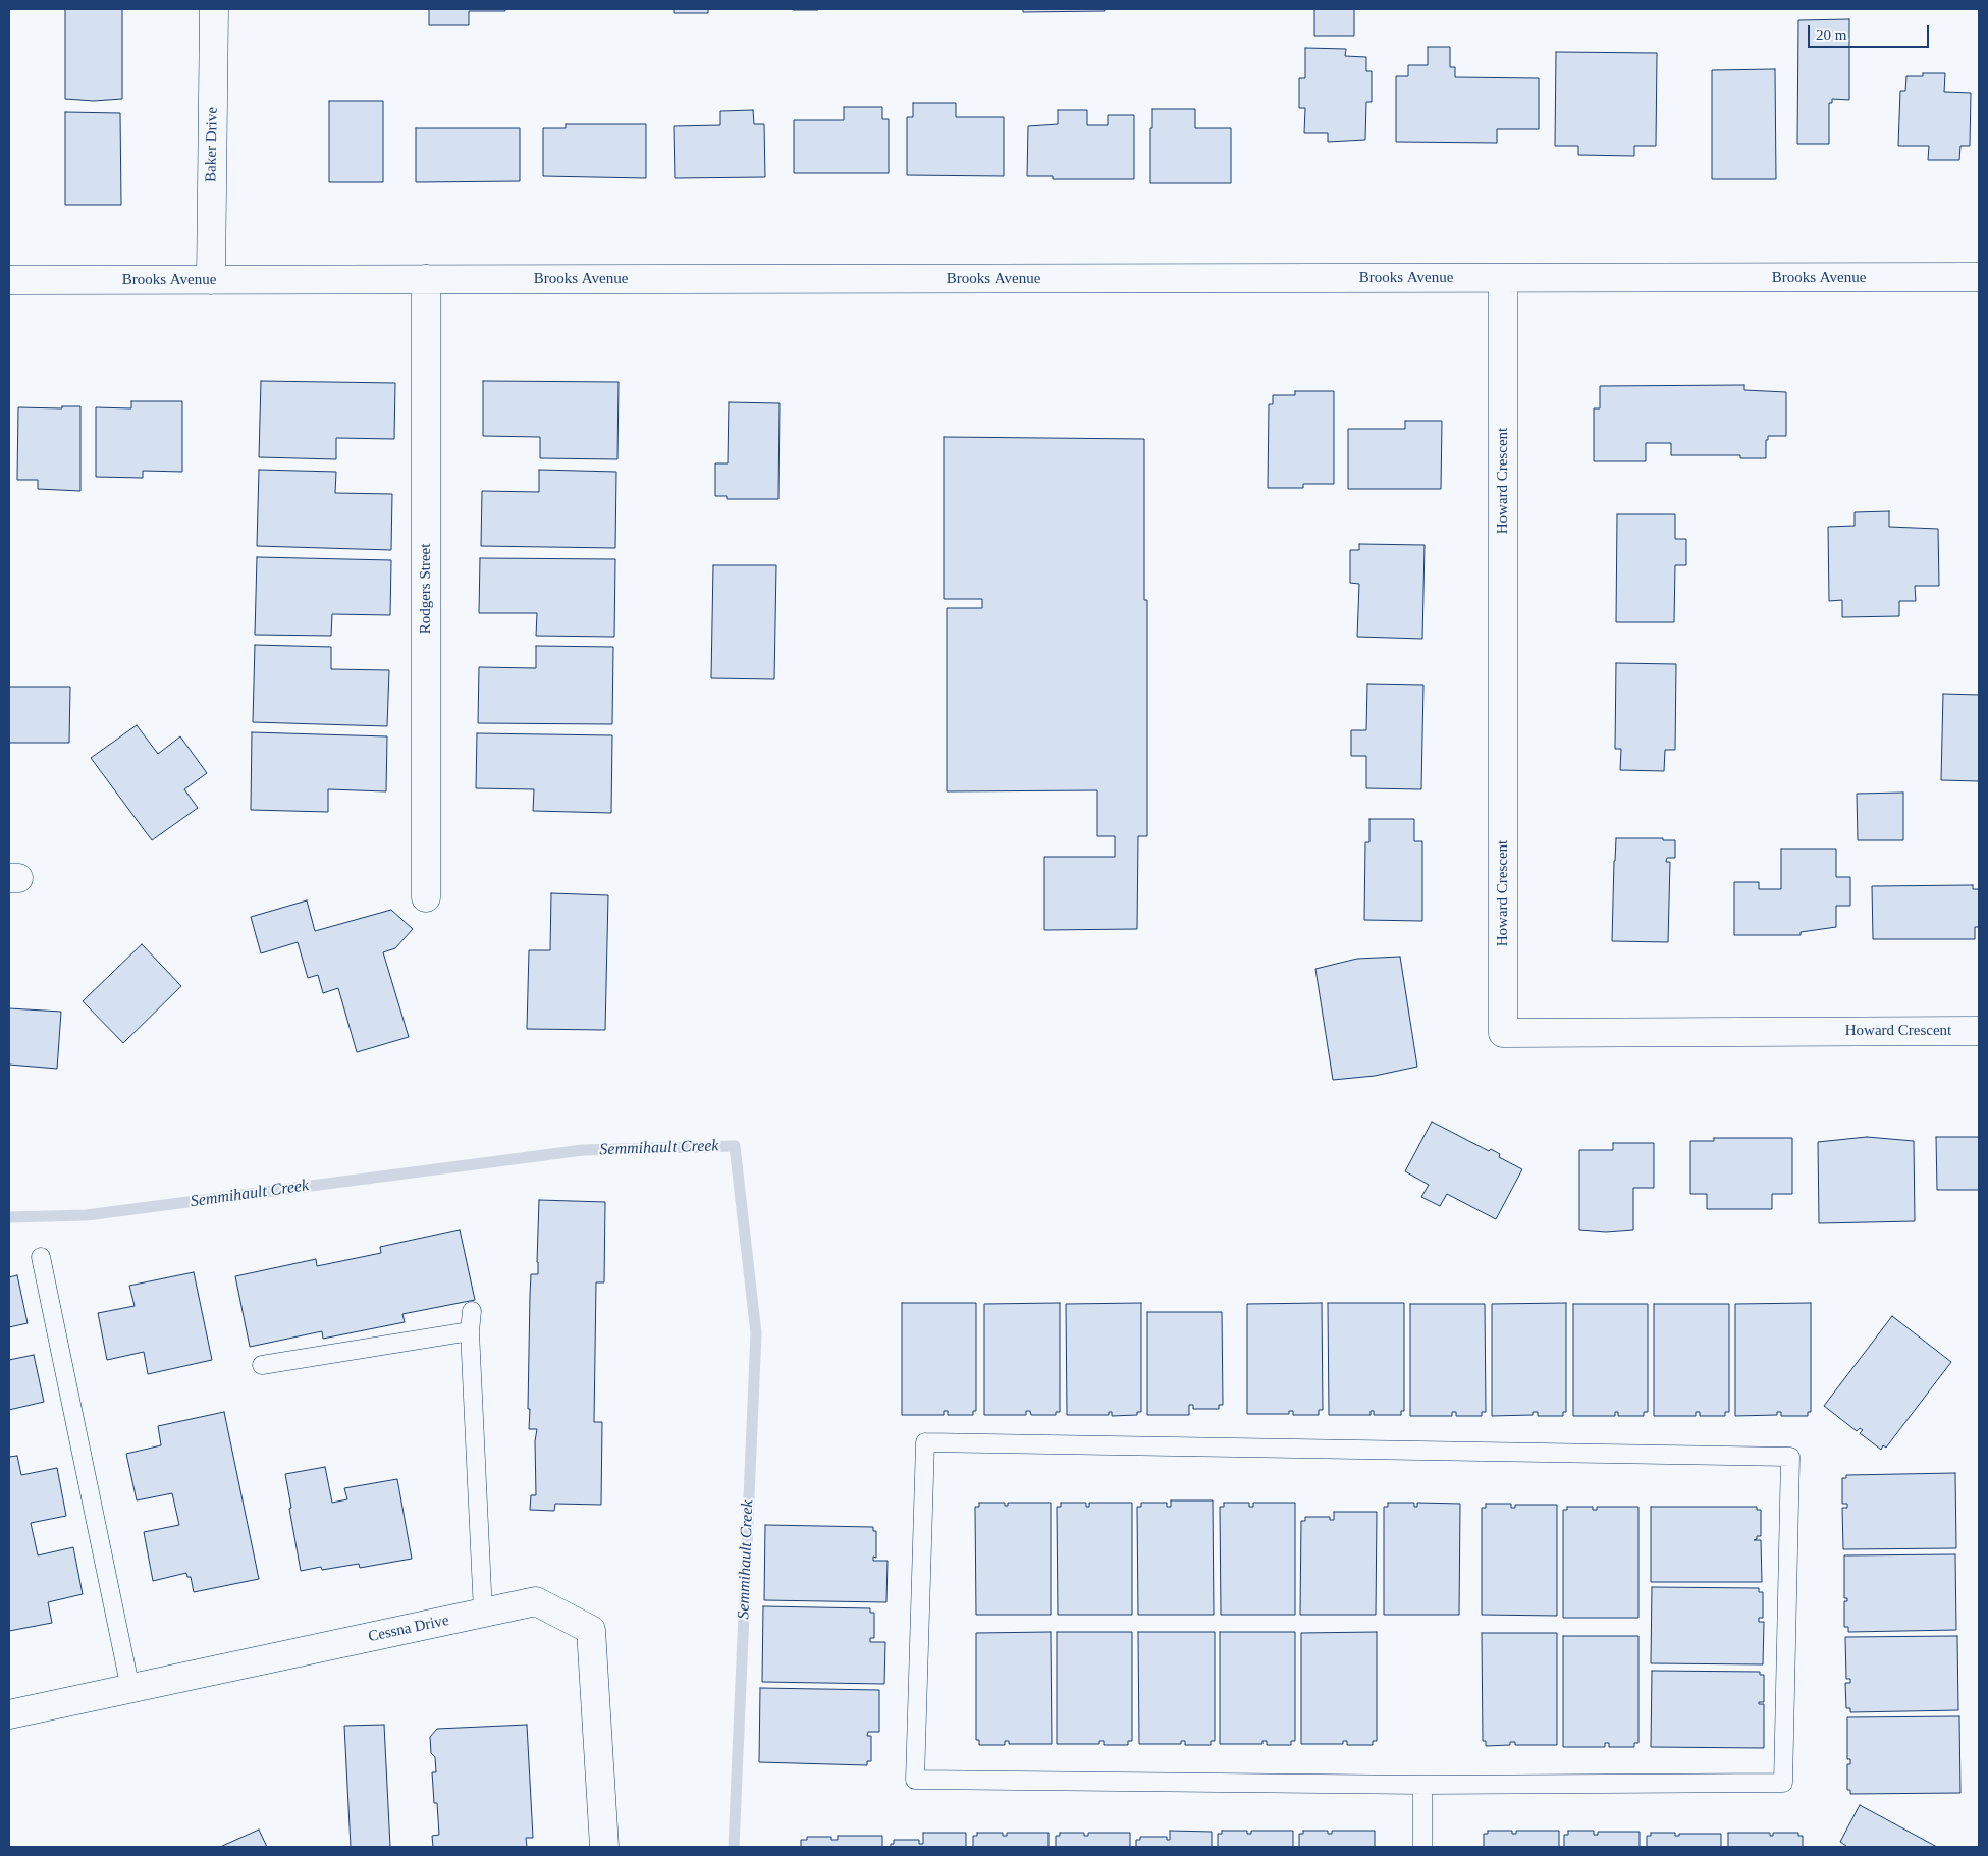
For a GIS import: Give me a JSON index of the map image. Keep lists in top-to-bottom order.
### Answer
{
  "streets": {
    "street": [
      "Baker Drive",
      "Brooks Avenue",
      "Howard Crescent",
      "Rodgers Street",
      "Cessna Drive"
    ]
  },
  "crossings": [
    ["Baker Drive", "Brooks Avenue"],
    ["Brooks Avenue", "Howard Crescent"],
    ["Brooks Avenue", "Rodgers Street"]
  ],
  "water": ["Semmihault Creek"],
  "scale_bar": "20 m"
}
